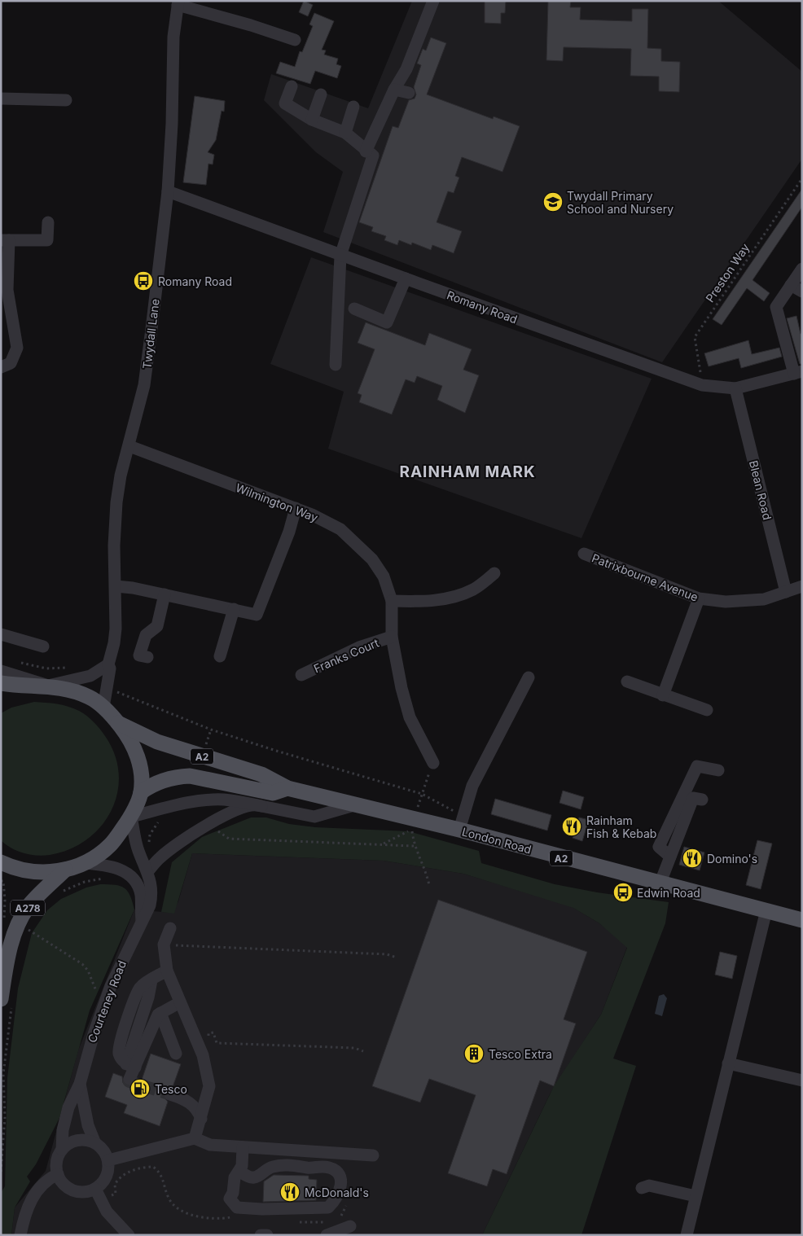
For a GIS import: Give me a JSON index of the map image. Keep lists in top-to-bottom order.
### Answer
{
  "streets": {
    "main road": ["A2", "London Road", "A278"],
    "street": [
      "Romany Road",
      "Twydall Lane",
      "Blean Road",
      "Wilmington Way",
      "Patrixbourne Avenue",
      "Franks Court",
      "Courteney Road"
    ],
    "path": ["Preston Way"]
  },
  "crossings": [
    ["Preston Way", "Romany Road"],
    ["Romany Road", "Twydall Lane"],
    ["Romany Road", "Blean Road"],
    ["Twydall Lane", "Wilmington Way"],
    ["Blean Road", "Patrixbourne Avenue"],
    ["Wilmington Way", "Franks Court"],
    ["London Road", "Courteney Road"]
  ],
  "districts": ["RAINHAM MARK"],
  "places": {
    "school or university": ["Twydall Primary School and Nursery"],
    "bus stop": ["Romany Road", "Edwin Road"],
    "restaurant": ["Rainham Fish & Kebab", "Domino's", "McDonald's"],
    "building": ["Tesco Extra"],
    "fuel station": ["Tesco"]
  }
}
